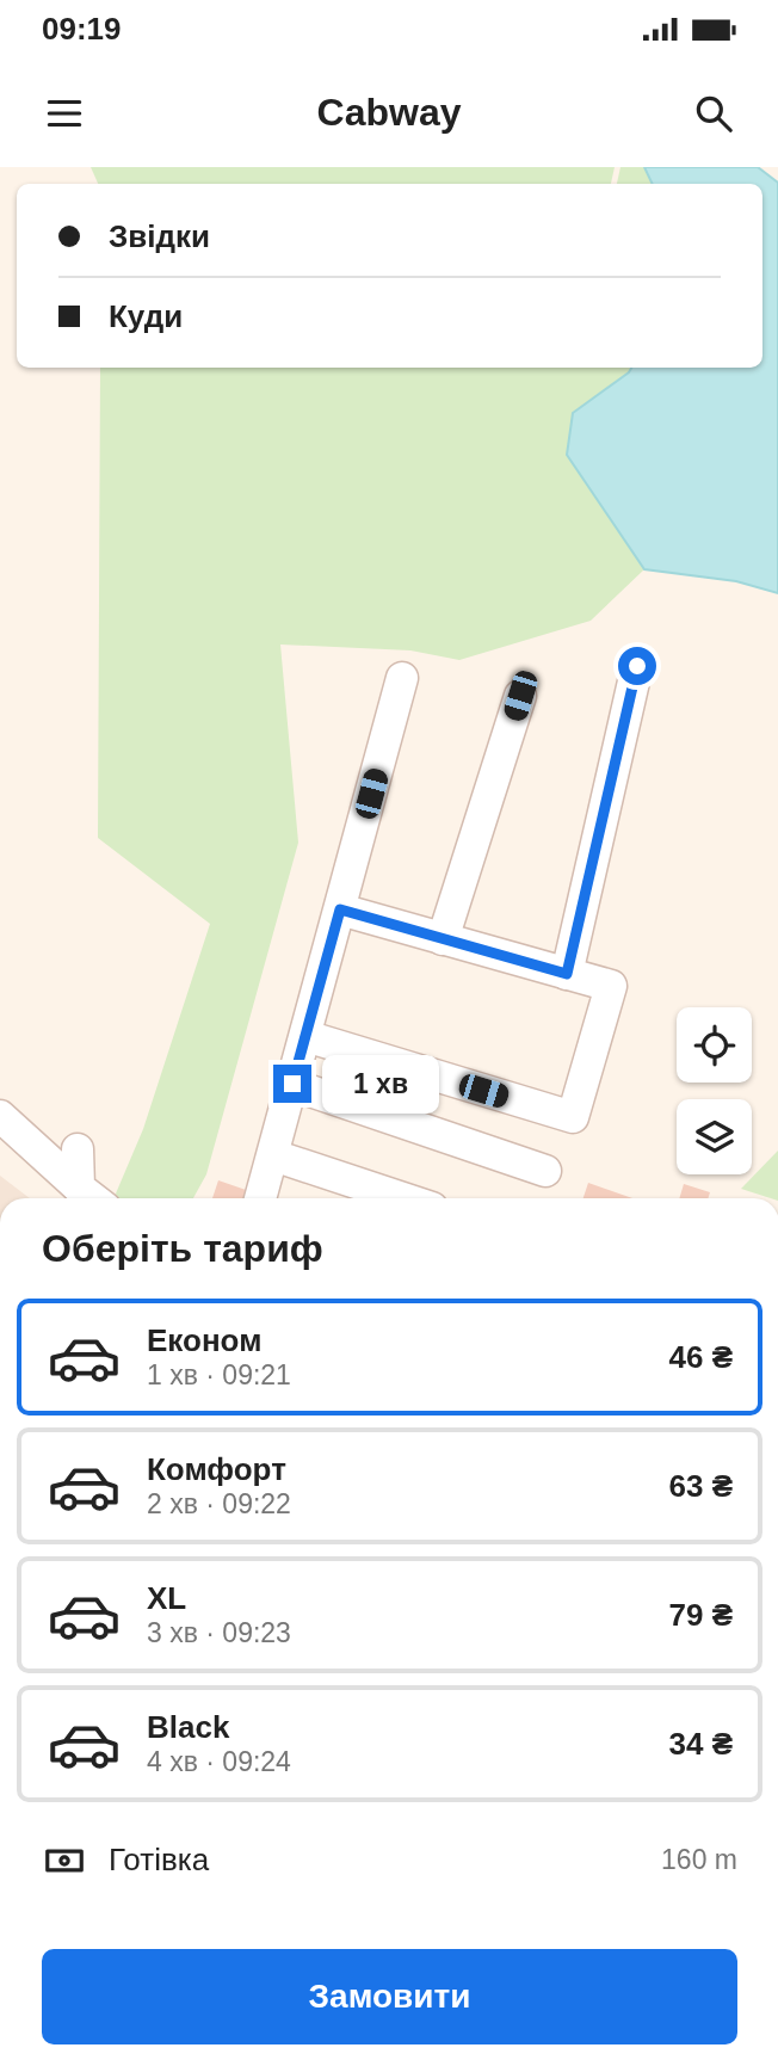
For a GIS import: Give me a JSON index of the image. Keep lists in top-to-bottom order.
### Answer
{
  "page": {
    "status": "09:19",
    "header": "Cabway",
    "banner": ["Звідки", "Куди"],
    "bubble": "1 хв",
    "heading": "Оберіть тариф",
    "list": [
      {
        "name": "Економ",
        "note": "1 хв · 09:21",
        "value": "46 ₴"
      },
      {
        "name": "Комфорт",
        "note": "2 хв · 09:22",
        "value": "63 ₴"
      },
      {
        "name": "XL",
        "note": "3 хв · 09:23",
        "value": "79 ₴"
      },
      {
        "name": "Black",
        "note": "4 хв · 09:24",
        "value": "34 ₴"
      }
    ],
    "pay": ["Готівка", "160 m"],
    "buttons": "Замовити"
  }
}
